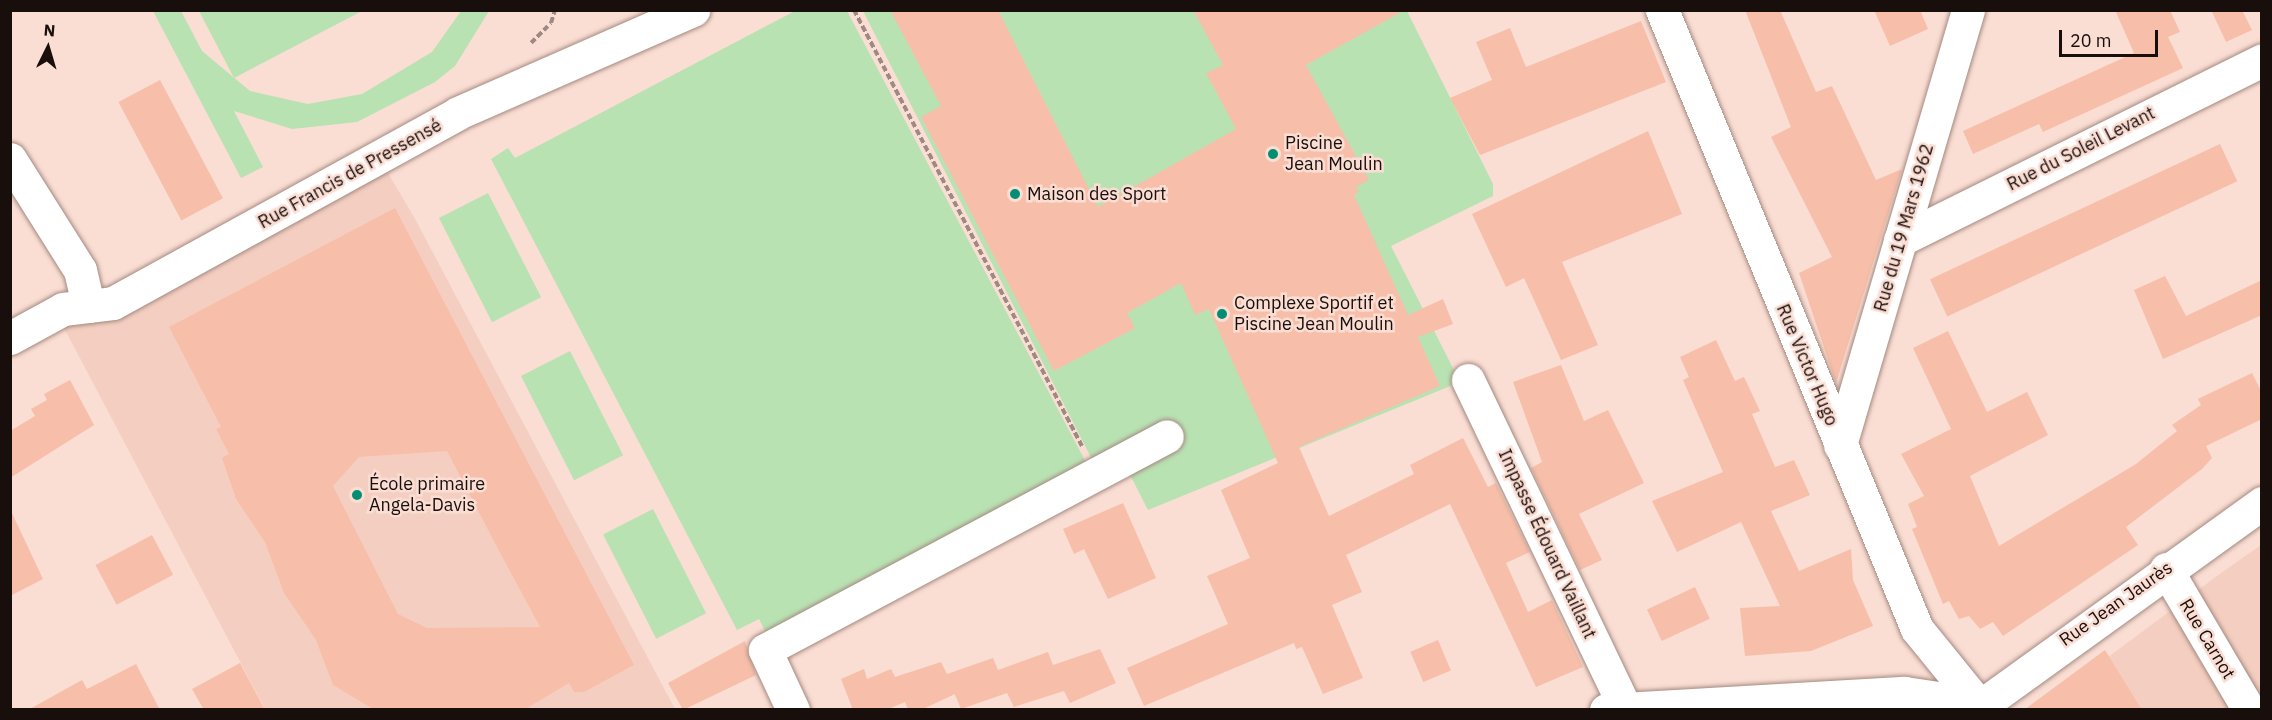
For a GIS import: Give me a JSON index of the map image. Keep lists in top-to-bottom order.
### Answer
{
  "streets": {
    "street": [
      "Rue du Soleil Levant",
      "Rue Francis de Pressensé",
      "Rue du 19 Mars 1962",
      "Rue Victor Hugo",
      "Impasse Édouard Vaillant",
      "Rue Jean Jaurès",
      "Rue Carnot"
    ]
  },
  "crossings": [
    ["Rue du Soleil Levant", "Rue du 19 Mars 1962"],
    ["Rue du 19 Mars 1962", "Rue Victor Hugo"],
    ["Rue Victor Hugo", "Rue Jean Jaurès"],
    ["Rue Jean Jaurès", "Rue Carnot"]
  ],
  "places": [
    "Piscine Jean Moulin",
    "Maison des Sport",
    "Complexe Sportif et Piscine Jean Moulin",
    "École primaire Angela-Davis"
  ],
  "scale_bar": "20 m",
  "north": "top"
}
